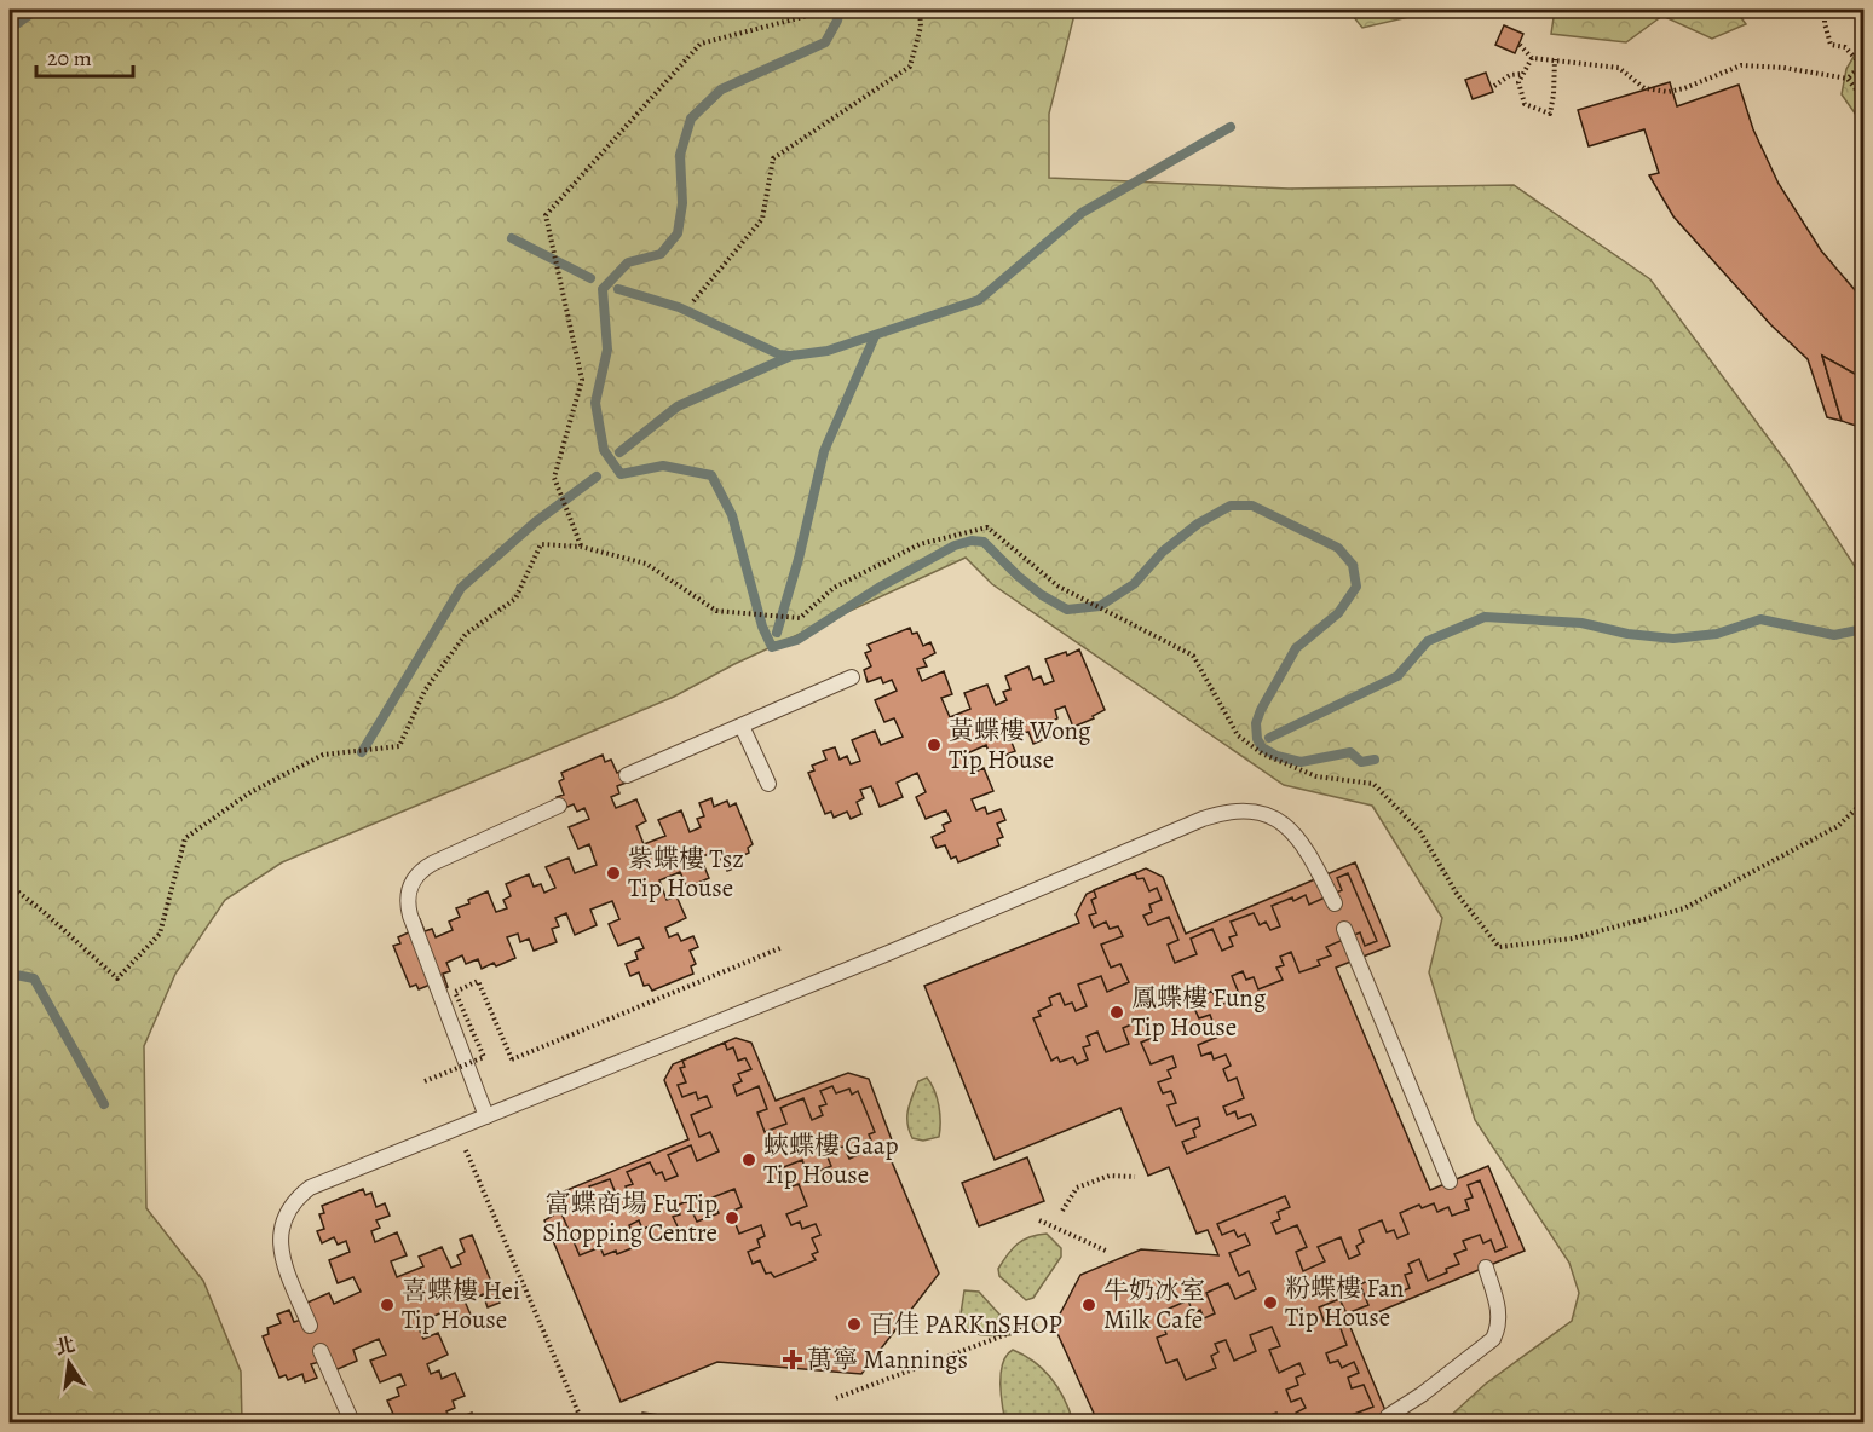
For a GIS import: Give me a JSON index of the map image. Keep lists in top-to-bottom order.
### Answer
{
  "places": {
    "other": [
      "黃蝶樓 Wong Tip House",
      "紫蝶樓 Tsz Tip House",
      "鳳蝶樓 Fung Tip House",
      "蛺蝶樓 Gaap Tip House",
      "富蝶商場 Fu Tip Shopping Centre",
      "粉蝶樓 Fan Tip House",
      "喜蝶樓 Hei Tip House",
      "牛奶冰室 Milk Cafe",
      "百佳 PARKnSHOP"
    ],
    "health": ["萬寧 Mannings"]
  },
  "scale_bar": "20 m",
  "north": "top"
}
